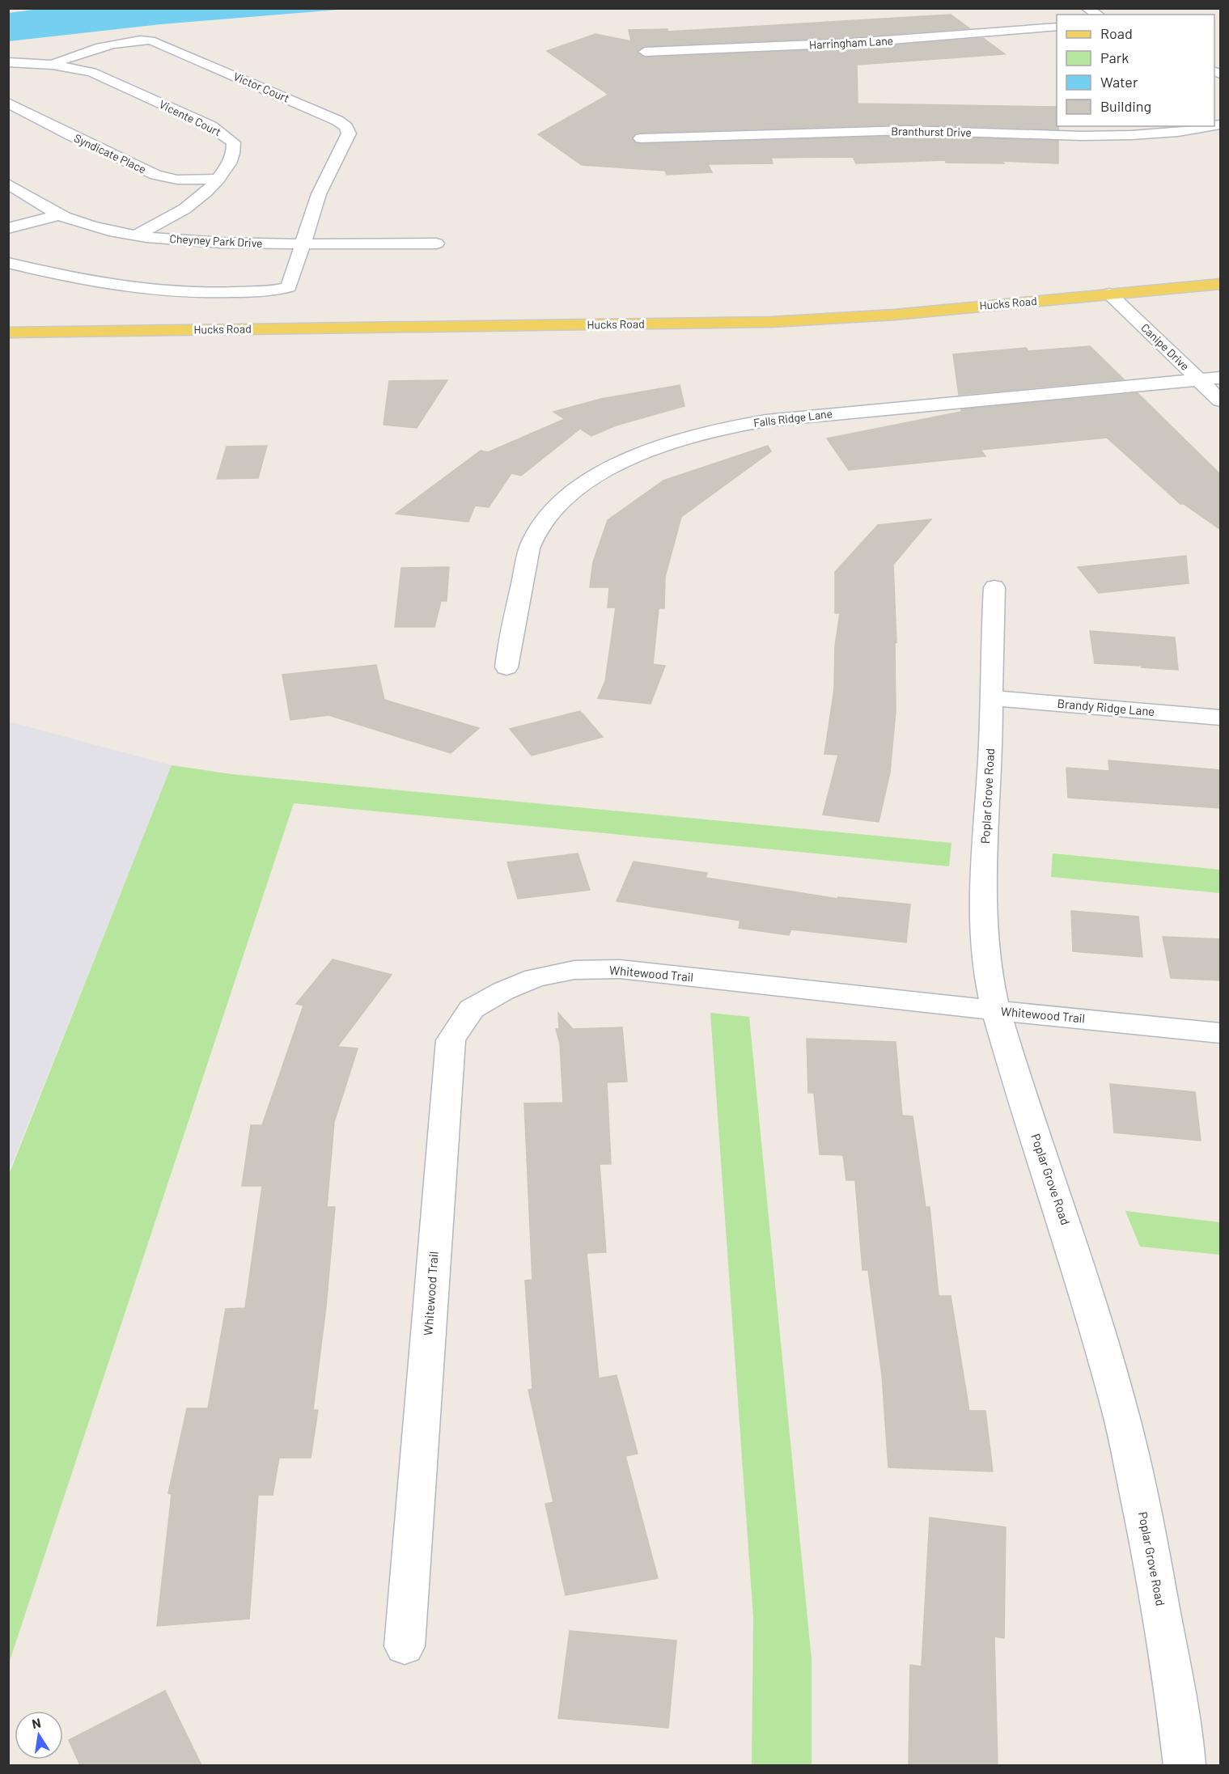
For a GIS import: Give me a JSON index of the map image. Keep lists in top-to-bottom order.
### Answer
{
  "streets": {
    "main road": ["Hucks Road"],
    "street": [
      "Harringham Lane",
      "Victor Court",
      "Vicente Court",
      "Branthurst Drive",
      "Syndicate Place",
      "Cheyney Park Drive",
      "Canipe Drive",
      "Falls Ridge Lane",
      "Brandy Ridge Lane",
      "Poplar Grove Road",
      "Whitewood Trail"
    ]
  },
  "crossings": [
    ["Victor Court", "Vicente Court"],
    ["Victor Court", "Cheyney Park Drive"],
    ["Vicente Court", "Syndicate Place"],
    ["Vicente Court", "Cheyney Park Drive"],
    ["Hucks Road", "Canipe Drive"],
    ["Canipe Drive", "Falls Ridge Lane"],
    ["Brandy Ridge Lane", "Poplar Grove Road"],
    ["Poplar Grove Road", "Whitewood Trail"]
  ],
  "legend": [
    "Road",
    "Park",
    "Water",
    "Building"
  ],
  "north": "top"
}
